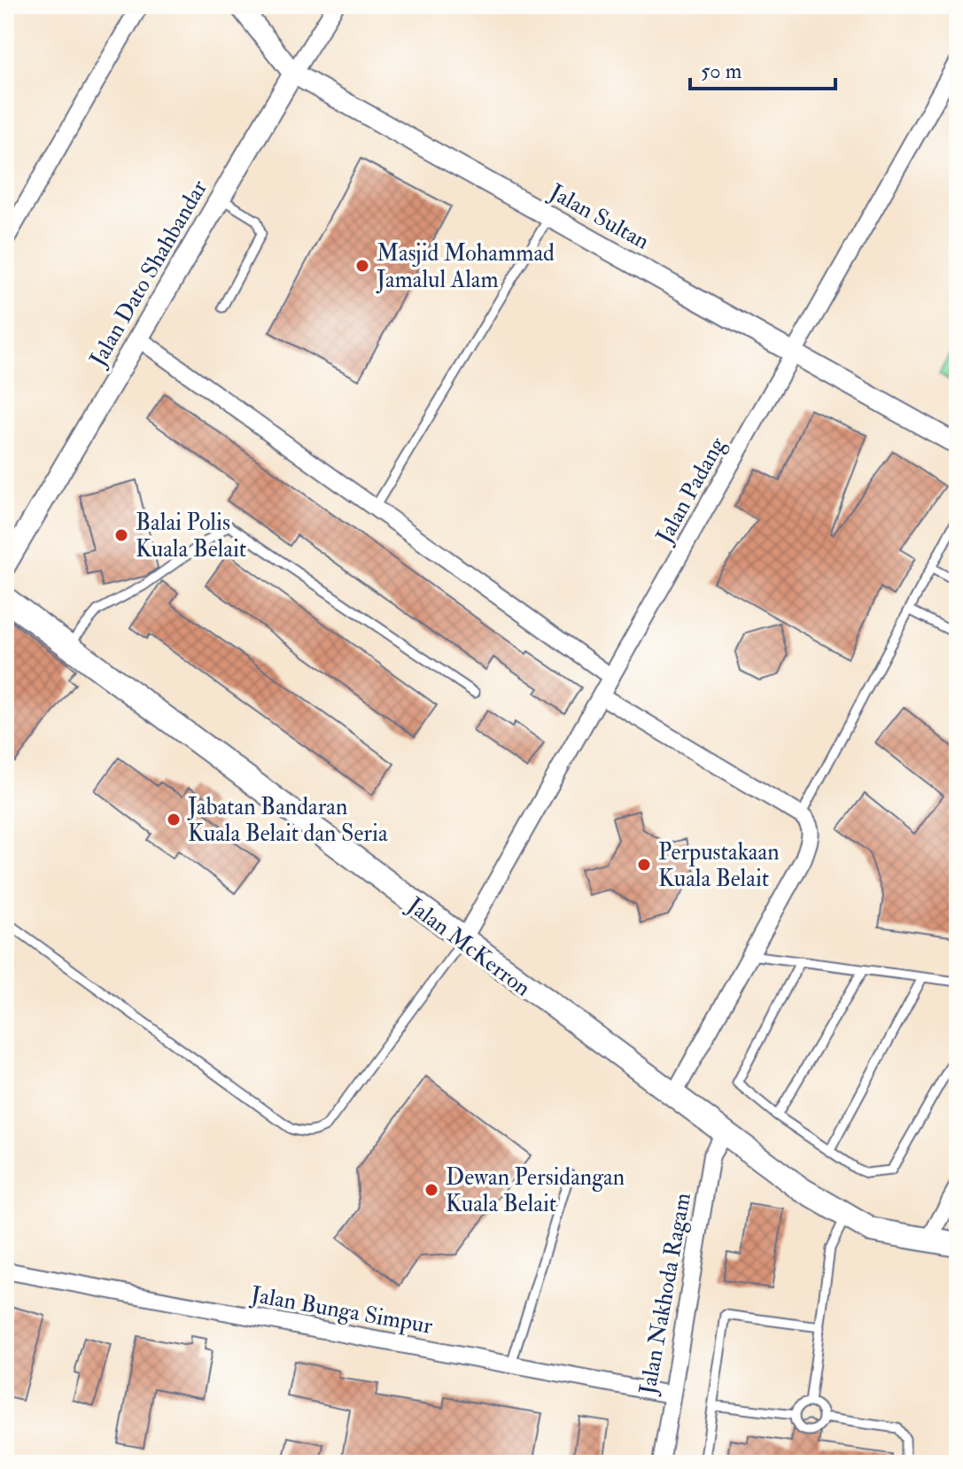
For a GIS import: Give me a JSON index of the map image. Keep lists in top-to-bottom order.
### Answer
{
  "streets": {
    "main road": ["Jalan McKerron"],
    "street": [
      "Jalan Sultan",
      "Jalan Dato Shahbandar",
      "Jalan Padang",
      "Jalan Nakhoda Ragam",
      "Jalan Bunga Simpur"
    ]
  },
  "crossings": [
    ["Jalan Sultan", "Jalan Dato Shahbandar"],
    ["Jalan Sultan", "Jalan Padang"],
    ["Jalan Padang", "Jalan McKerron"],
    ["Jalan McKerron", "Jalan Nakhoda Ragam"],
    ["Jalan Nakhoda Ragam", "Jalan Bunga Simpur"]
  ],
  "places": [
    "Masjid Mohammad Jamalul Alam",
    "Balai Polis Kuala Belait",
    "Jabatan Bandaran Kuala Belait dan Seria",
    "Perpustakaan Kuala Belait",
    "Dewan Persidangan Kuala Belait"
  ],
  "scale_bar": "50 m"
}
